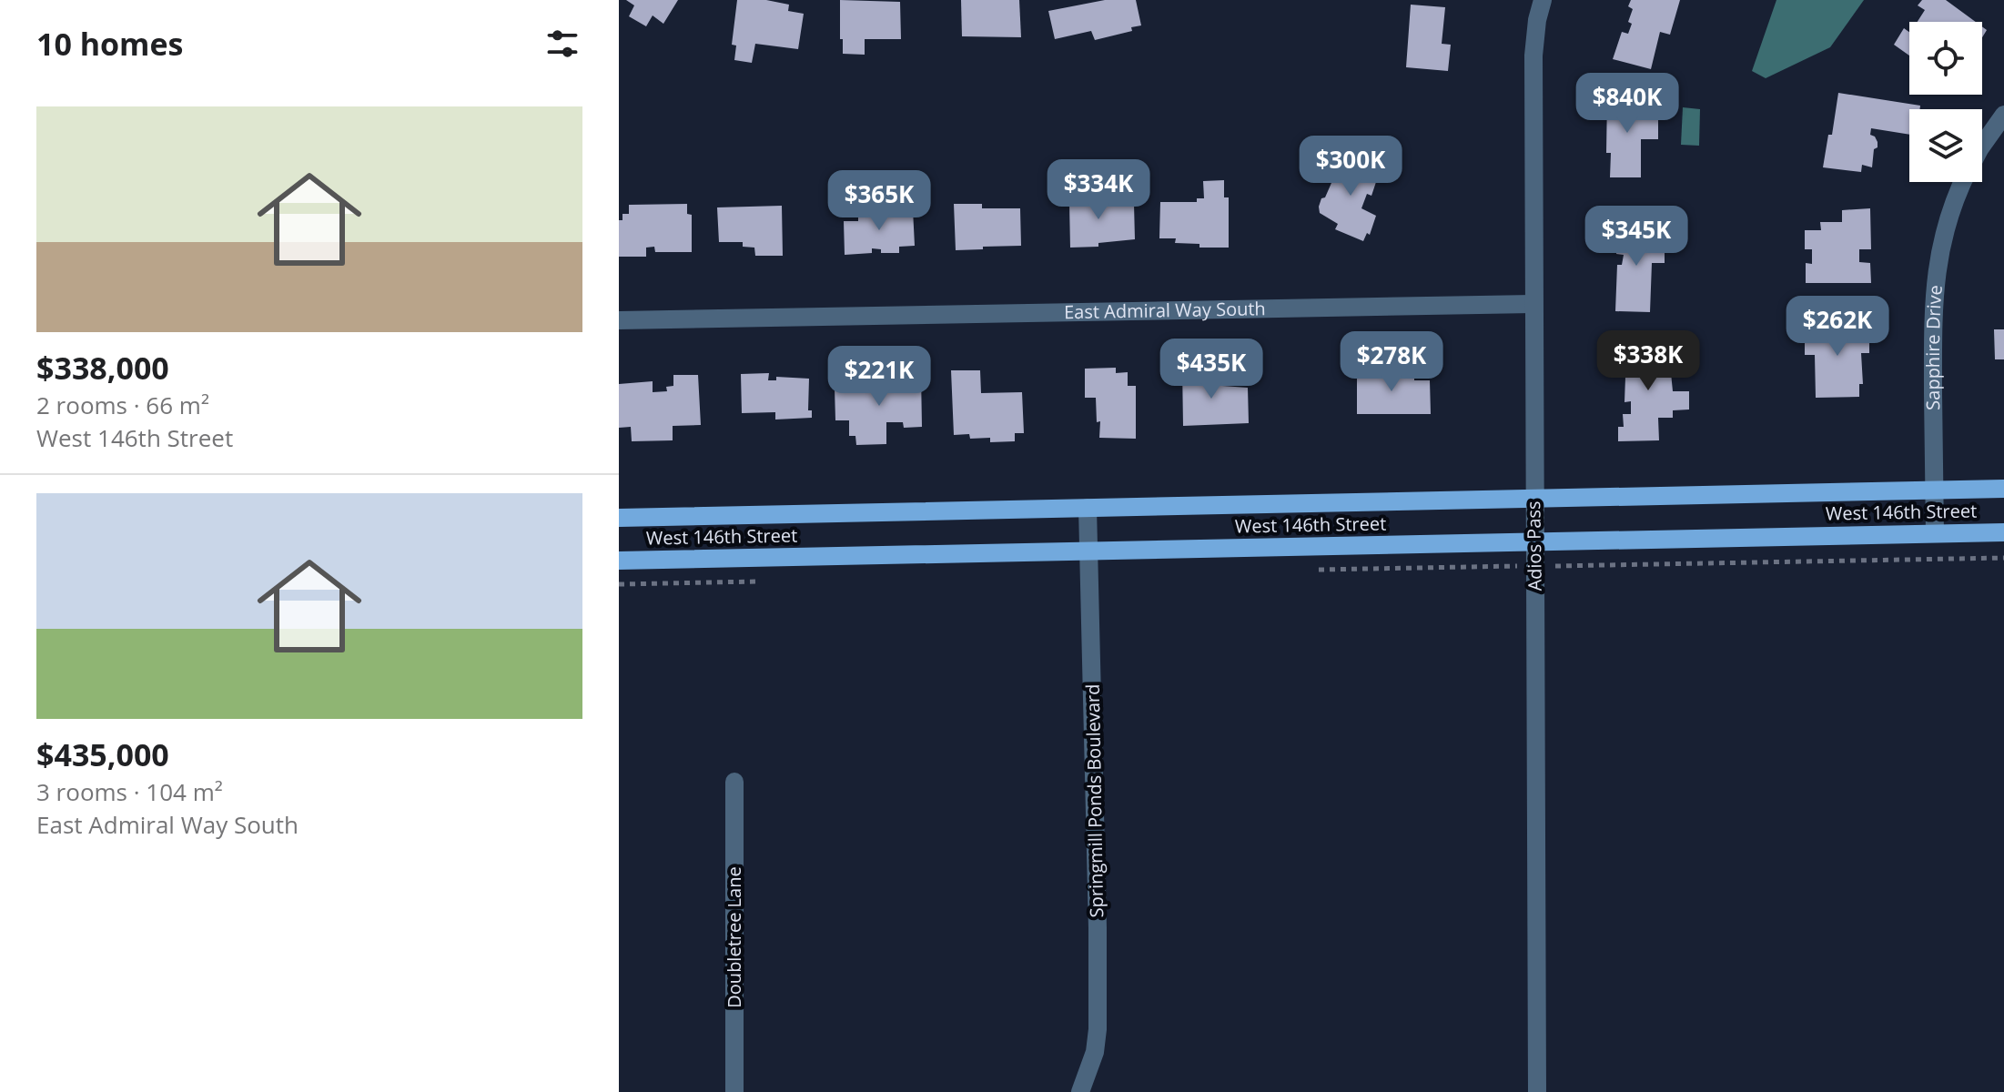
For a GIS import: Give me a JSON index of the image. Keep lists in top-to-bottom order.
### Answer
{
  "streets": {
    "main road": ["West 146th Street"],
    "street": [
      "East Admiral Way South",
      "Sapphire Drive",
      "Adios Pass",
      "Springmill Ponds Boulevard",
      "Doubletree Lane"
    ]
  },
  "crossings": [
    ["East Admiral Way South", "Adios Pass"],
    ["Sapphire Drive", "West 146th Street"],
    ["West 146th Street", "Adios Pass"],
    ["West 146th Street", "Springmill Ponds Boulevard"]
  ],
  "page": {
    "heading": "10 homes",
    "price": [
      "$840K",
      "$300K",
      "$334K",
      "$365K",
      "$345K",
      "$262K",
      "$338K",
      "$278K",
      "$435K",
      "$221K"
    ],
    "list": [
      {
        "name": "$338,000",
        "note": "2 rooms · 66 m² · West 146th Street"
      },
      {
        "name": "$435,000",
        "note": "3 rooms · 104 m² · East Admiral Way South"
      }
    ]
  }
}
